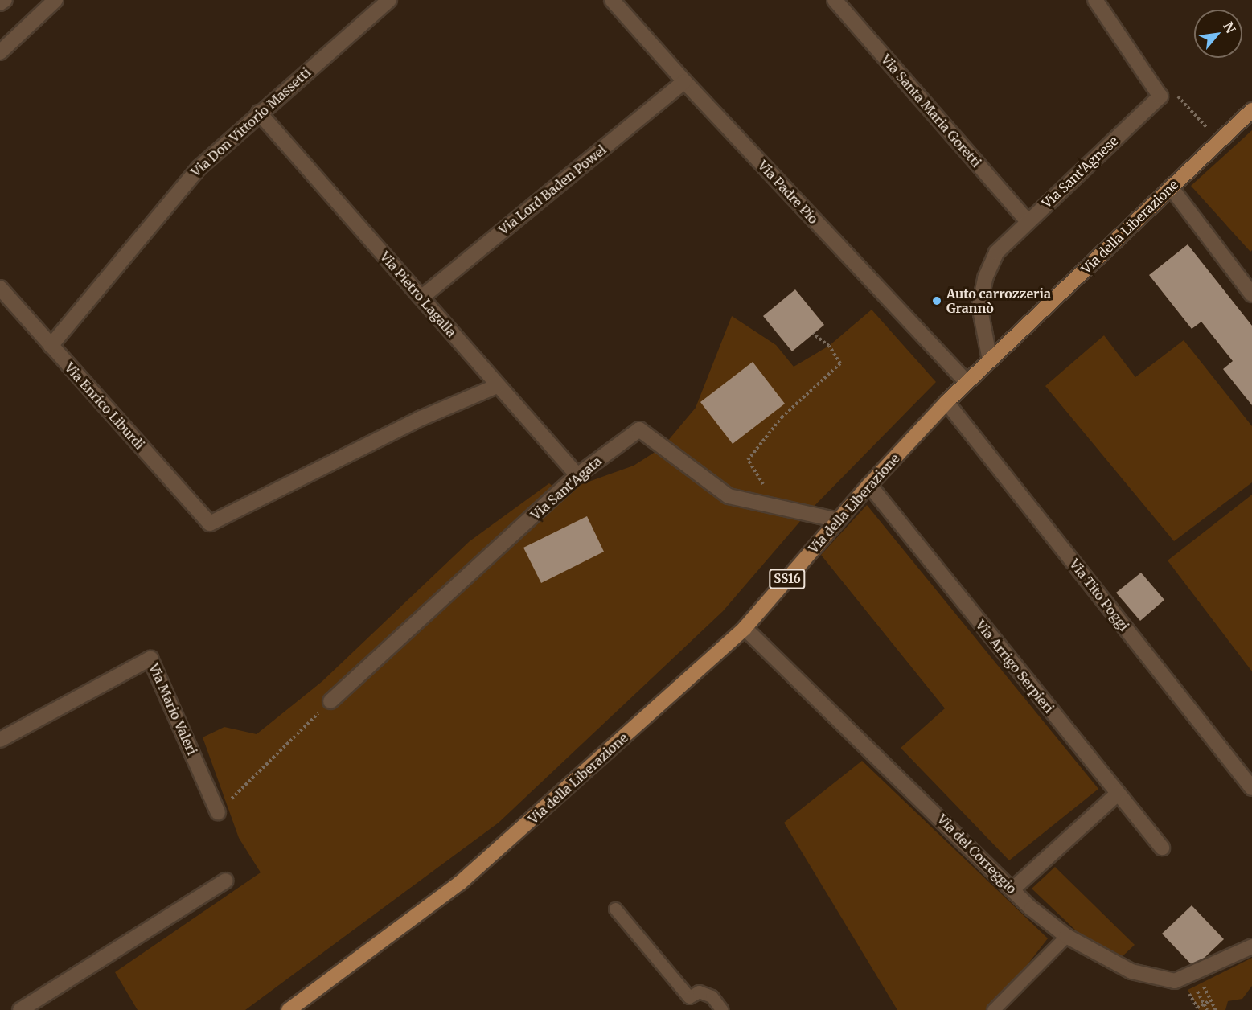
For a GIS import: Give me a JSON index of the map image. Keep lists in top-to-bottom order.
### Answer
{
  "streets": {
    "main road": ["Via della Liberazione", "SS16"],
    "street": [
      "Via Santa Maria Goretti",
      "Via Don Vittorio Massetti",
      "Via Sant'Agnese",
      "Via Lord Baden Powel",
      "Via Padre Pio",
      "Via Pietro Lagalla",
      "Via Enrico Liburdi",
      "Via Sant'Agata",
      "Via Tito Poggi",
      "Via Arrigo Serpieri",
      "Via Mario Valeri",
      "Via del Correggio"
    ]
  },
  "crossings": [
    ["Via Santa Maria Goretti", "Via Sant'Agnese"],
    ["Via Don Vittorio Massetti", "Via Pietro Lagalla"],
    ["Via Don Vittorio Massetti", "Via Enrico Liburdi"],
    ["Via Sant'Agnese", "Via della Liberazione"],
    ["Via Lord Baden Powel", "Via Padre Pio"],
    ["Via Lord Baden Powel", "Via Pietro Lagalla"],
    ["Via Padre Pio", "Via della Liberazione"],
    ["Via della Liberazione", "Via Sant'Agata"],
    ["Via della Liberazione", "Via Tito Poggi"],
    ["Via della Liberazione", "Via Arrigo Serpieri"],
    ["Via della Liberazione", "Via del Correggio"],
    ["Via Pietro Lagalla", "Via Enrico Liburdi"],
    ["Via Pietro Lagalla", "Via Sant'Agata"]
  ],
  "places": ["Auto carrozzeria Grannò"],
  "north": "top right"
}
